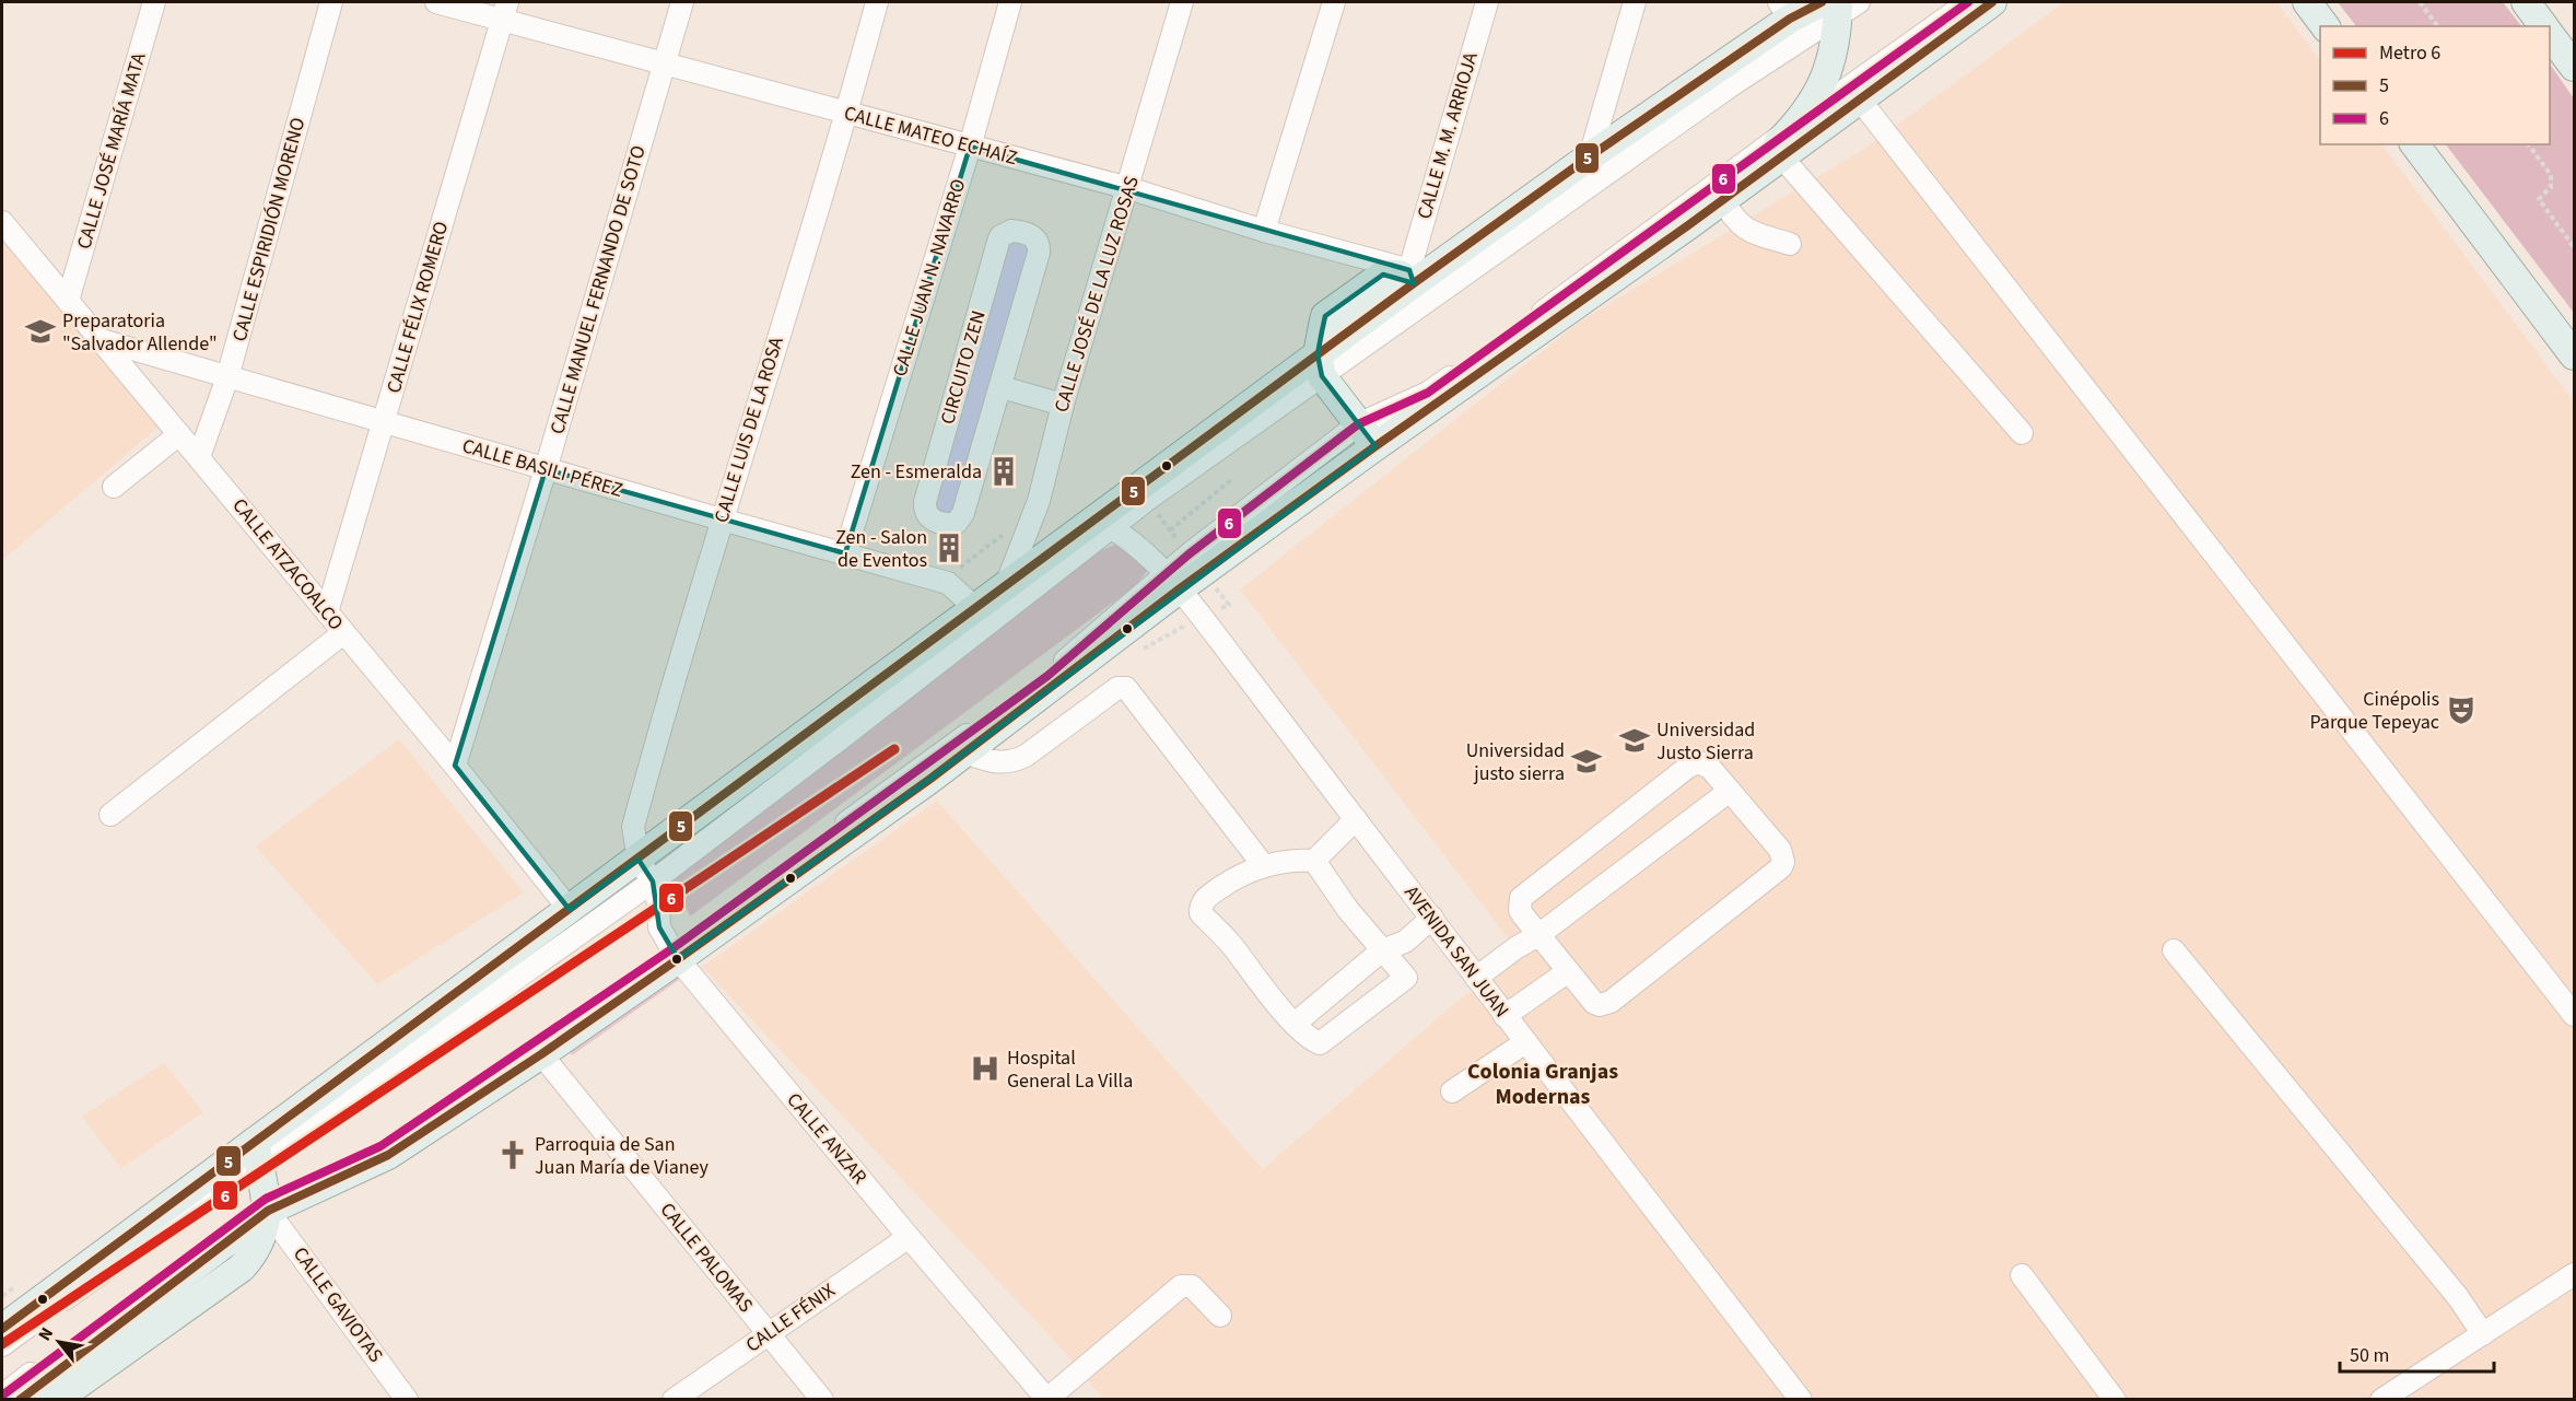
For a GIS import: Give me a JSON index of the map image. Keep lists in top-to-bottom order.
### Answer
{
  "streets": {
    "street": [
      "CALLE MATEO ECHAÍZ",
      "CALLE M. M. ARRIOJA",
      "CALLE JOSÉ MARÍA MATA",
      "CALLE ESPIRIDIÓN MORENO",
      "CALLE JUAN N. NAVARRO",
      "CALLE MANUEL FERNANDO DE SOTO",
      "CALLE JOSÉ DE LA LUZ ROSAS",
      "CALLE FÉLIX ROMERO",
      "CIRCUITO ZEN",
      "CALLE LUIS DE LA ROSA",
      "CALLE BASILI PÉREZ",
      "CALLE ATZACOALCO",
      "AVENIDA SAN JUAN",
      "CALLE ANZAR",
      "CALLE PALOMAS",
      "CALLE GAVIOTAS",
      "CALLE FÉNIX"
    ]
  },
  "crossings": [
    ["CALLE MATEO ECHAÍZ", "CALLE M. M. ARRIOJA"],
    ["CALLE MATEO ECHAÍZ", "CALLE JUAN N. NAVARRO"],
    ["CALLE MATEO ECHAÍZ", "CALLE MANUEL FERNANDO DE SOTO"],
    ["CALLE MATEO ECHAÍZ", "CALLE JOSÉ DE LA LUZ ROSAS"],
    ["CALLE MATEO ECHAÍZ", "CALLE FÉLIX ROMERO"],
    ["CALLE MATEO ECHAÍZ", "CALLE LUIS DE LA ROSA"],
    ["CALLE JOSÉ MARÍA MATA", "CALLE ATZACOALCO"],
    ["CALLE ESPIRIDIÓN MORENO", "CALLE BASILI PÉREZ"],
    ["CALLE ESPIRIDIÓN MORENO", "CALLE ATZACOALCO"],
    ["CALLE JUAN N. NAVARRO", "CALLE BASILI PÉREZ"],
    ["CALLE MANUEL FERNANDO DE SOTO", "CALLE BASILI PÉREZ"],
    ["CALLE MANUEL FERNANDO DE SOTO", "CALLE ATZACOALCO"],
    ["CALLE FÉLIX ROMERO", "CALLE BASILI PÉREZ"],
    ["CALLE FÉLIX ROMERO", "CALLE ATZACOALCO"],
    ["CALLE LUIS DE LA ROSA", "CALLE BASILI PÉREZ"],
    ["CALLE LUIS DE LA ROSA", "CALLE ANZAR"],
    ["CALLE BASILI PÉREZ", "CALLE ATZACOALCO"],
    ["CALLE ANZAR", "CALLE FÉNIX"],
    ["CALLE PALOMAS", "CALLE FÉNIX"]
  ],
  "districts": ["Colonia Granjas Modernas"],
  "places": {
    "school or university": ["Preparatoria \"Salvador Allende\"", "Universidad Justo Sierra", "Universidad justo sierra"],
    "building": ["Zen - Esmeralda", "Zen - Salon de Eventos"],
    "theatre": ["Cinépolis Parque Tepeyac"],
    "hospital": ["Hospital General La Villa"],
    "church": ["Parroquia de San Juan María de Vianey"]
  },
  "lines": ["transit line 5", "transit line 6", "metro line 6"],
  "legend": ["Metro 6", "5", "6"],
  "scale_bar": "50 m",
  "north": "top left"
}
